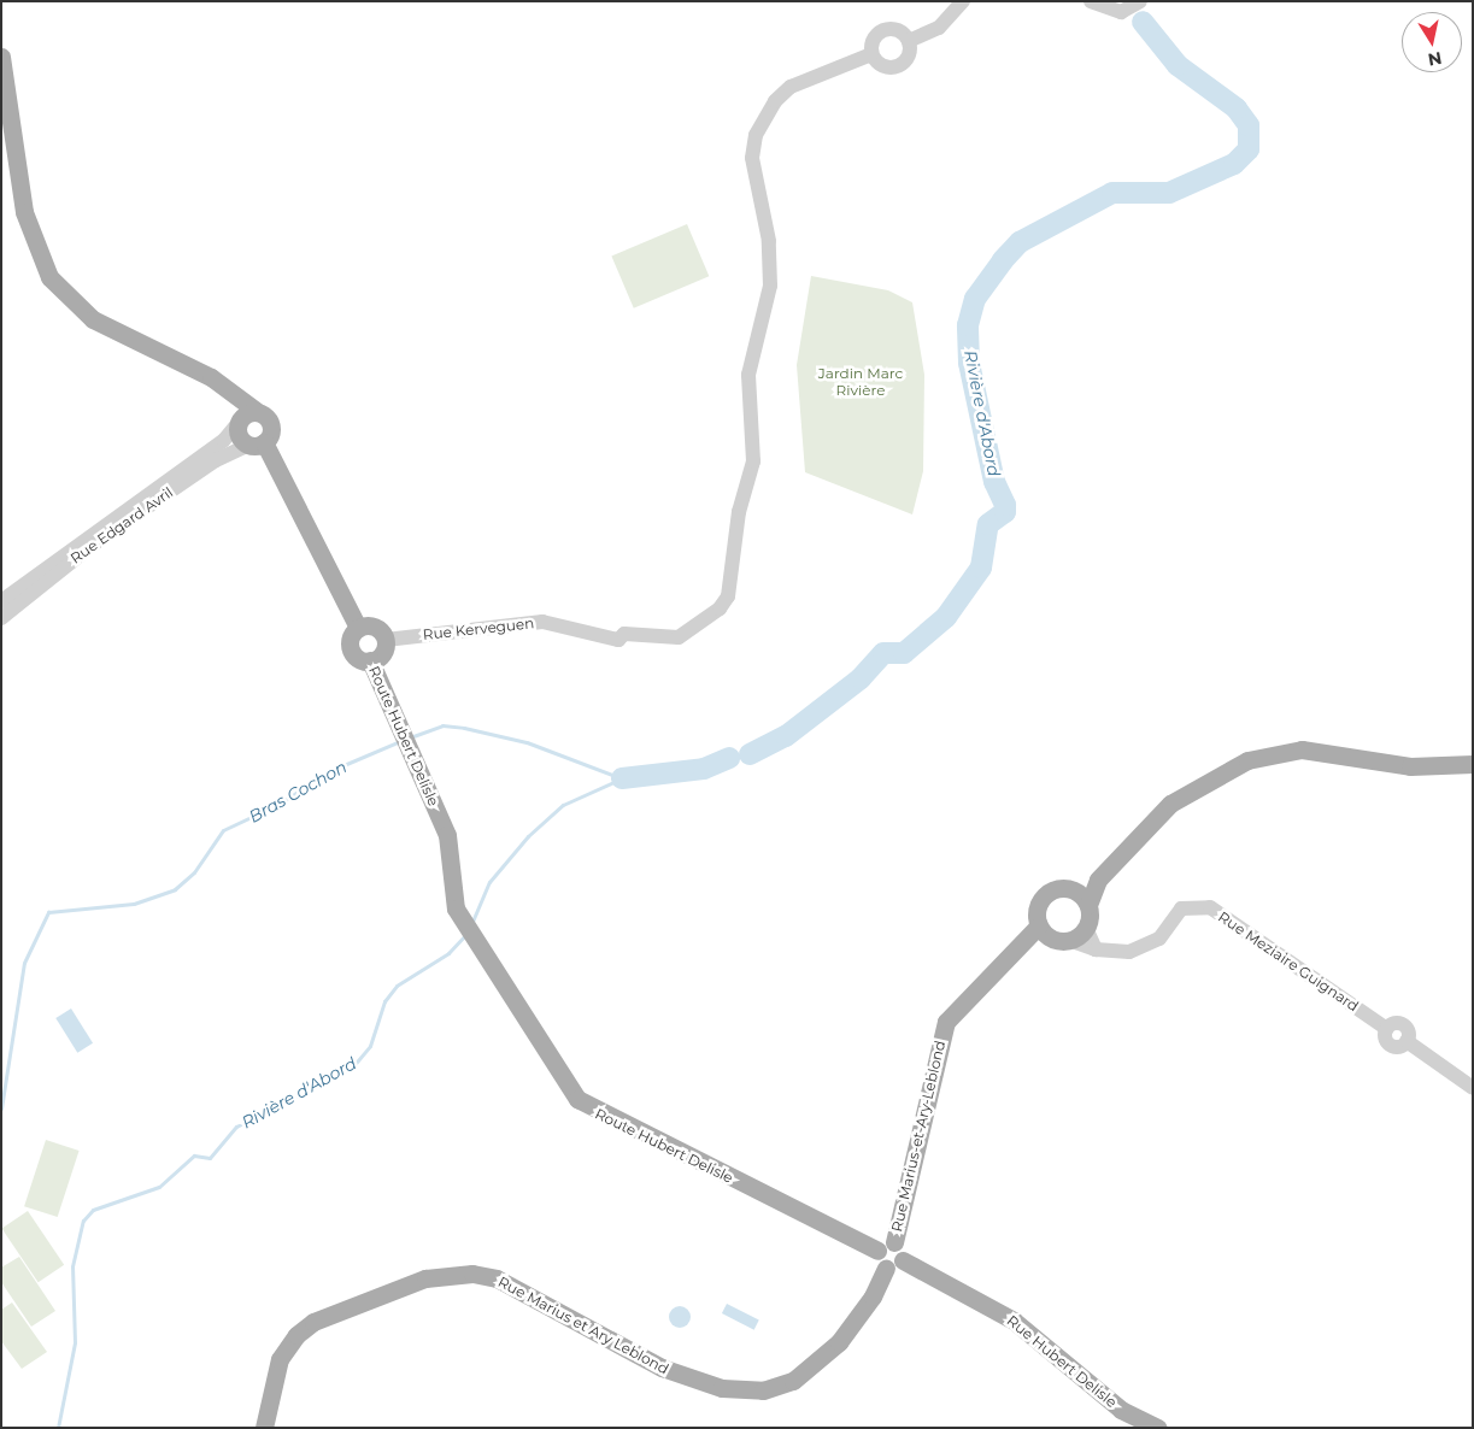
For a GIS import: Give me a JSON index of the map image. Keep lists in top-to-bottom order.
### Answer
{
  "streets": {
    "main road": [
      "Route Hubert Delisle",
      "Rue Marius-et-Ary-Leblond",
      "Rue Marius et Ary Leblond",
      "Rue Hubert Delisle"
    ],
    "street": ["Rue Edgard Avril", "Rue Kerveguen", "Rue Meziaire Guignard"]
  },
  "crossings": [
    ["Rue Edgard Avril", "Route Hubert Delisle"],
    ["Rue Kerveguen", "Route Hubert Delisle"],
    ["Rue Meziaire Guignard", "Rue Marius-et-Ary-Leblond"]
  ],
  "water": ["Rivière d'Abord", "Bras Cochon"],
  "parks": ["Jardin Marc Rivière"],
  "north": "bottom"
}
